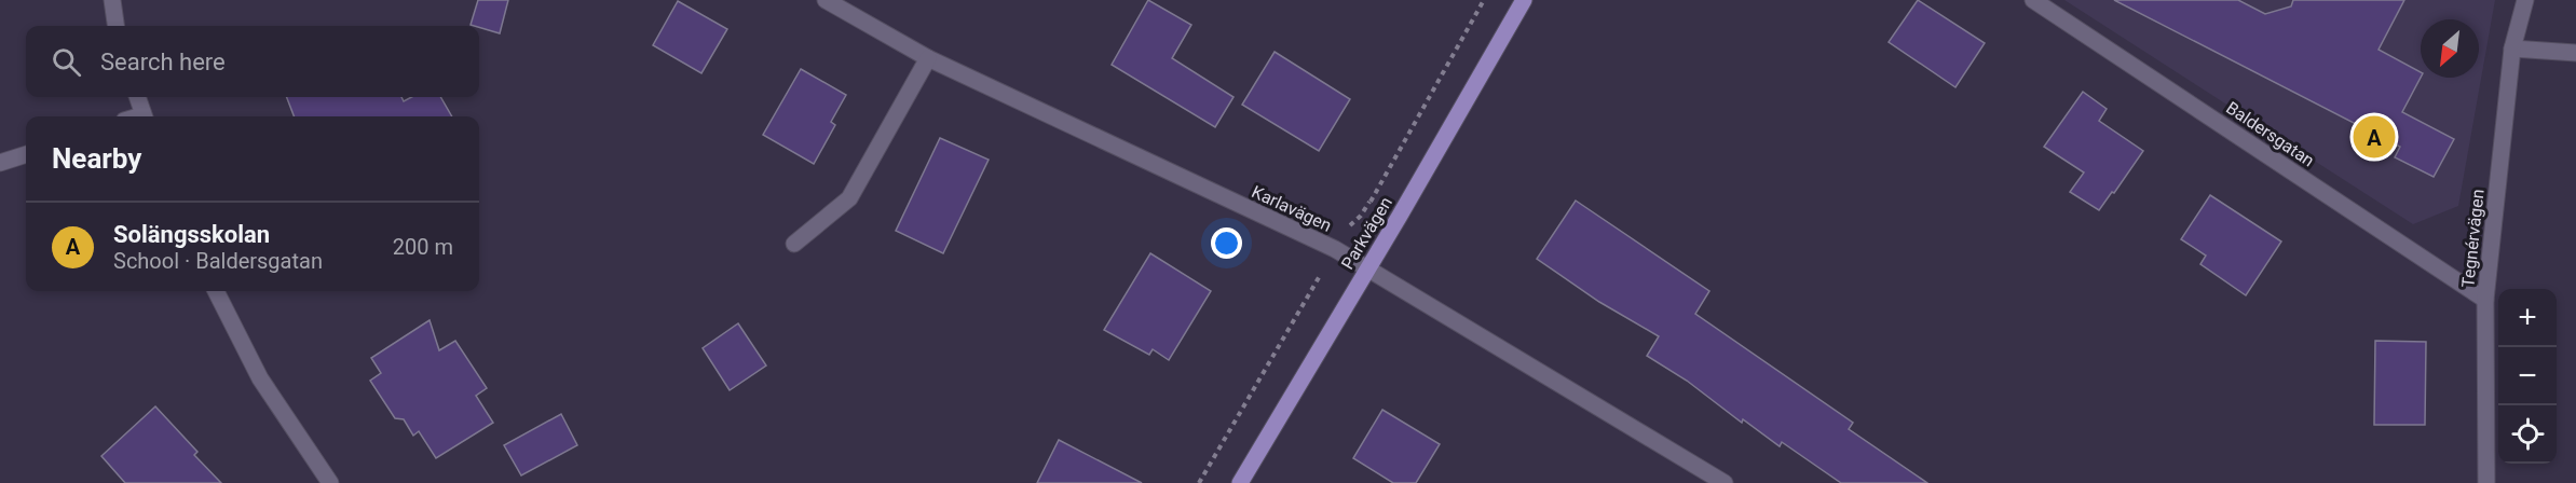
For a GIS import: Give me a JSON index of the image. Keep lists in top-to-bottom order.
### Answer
{
  "streets": {
    "main road": ["Parkvägen"],
    "street": ["Baldersgatan", "Karlavägen", "Tegnérvägen"]
  },
  "crossings": [
    ["Baldersgatan", "Tegnérvägen"],
    ["Karlavägen", "Parkvägen"]
  ],
  "north": "bottom left",
  "page": {
    "search": "Search here",
    "pins": "A",
    "heading": "Nearby",
    "list": [
      {
        "mark": "A",
        "name": "Solängsskolan",
        "note": "School · Baldersgatan",
        "value": "200 m"
      }
    ],
    "map_buttons": ["+", "−"]
  }
}
